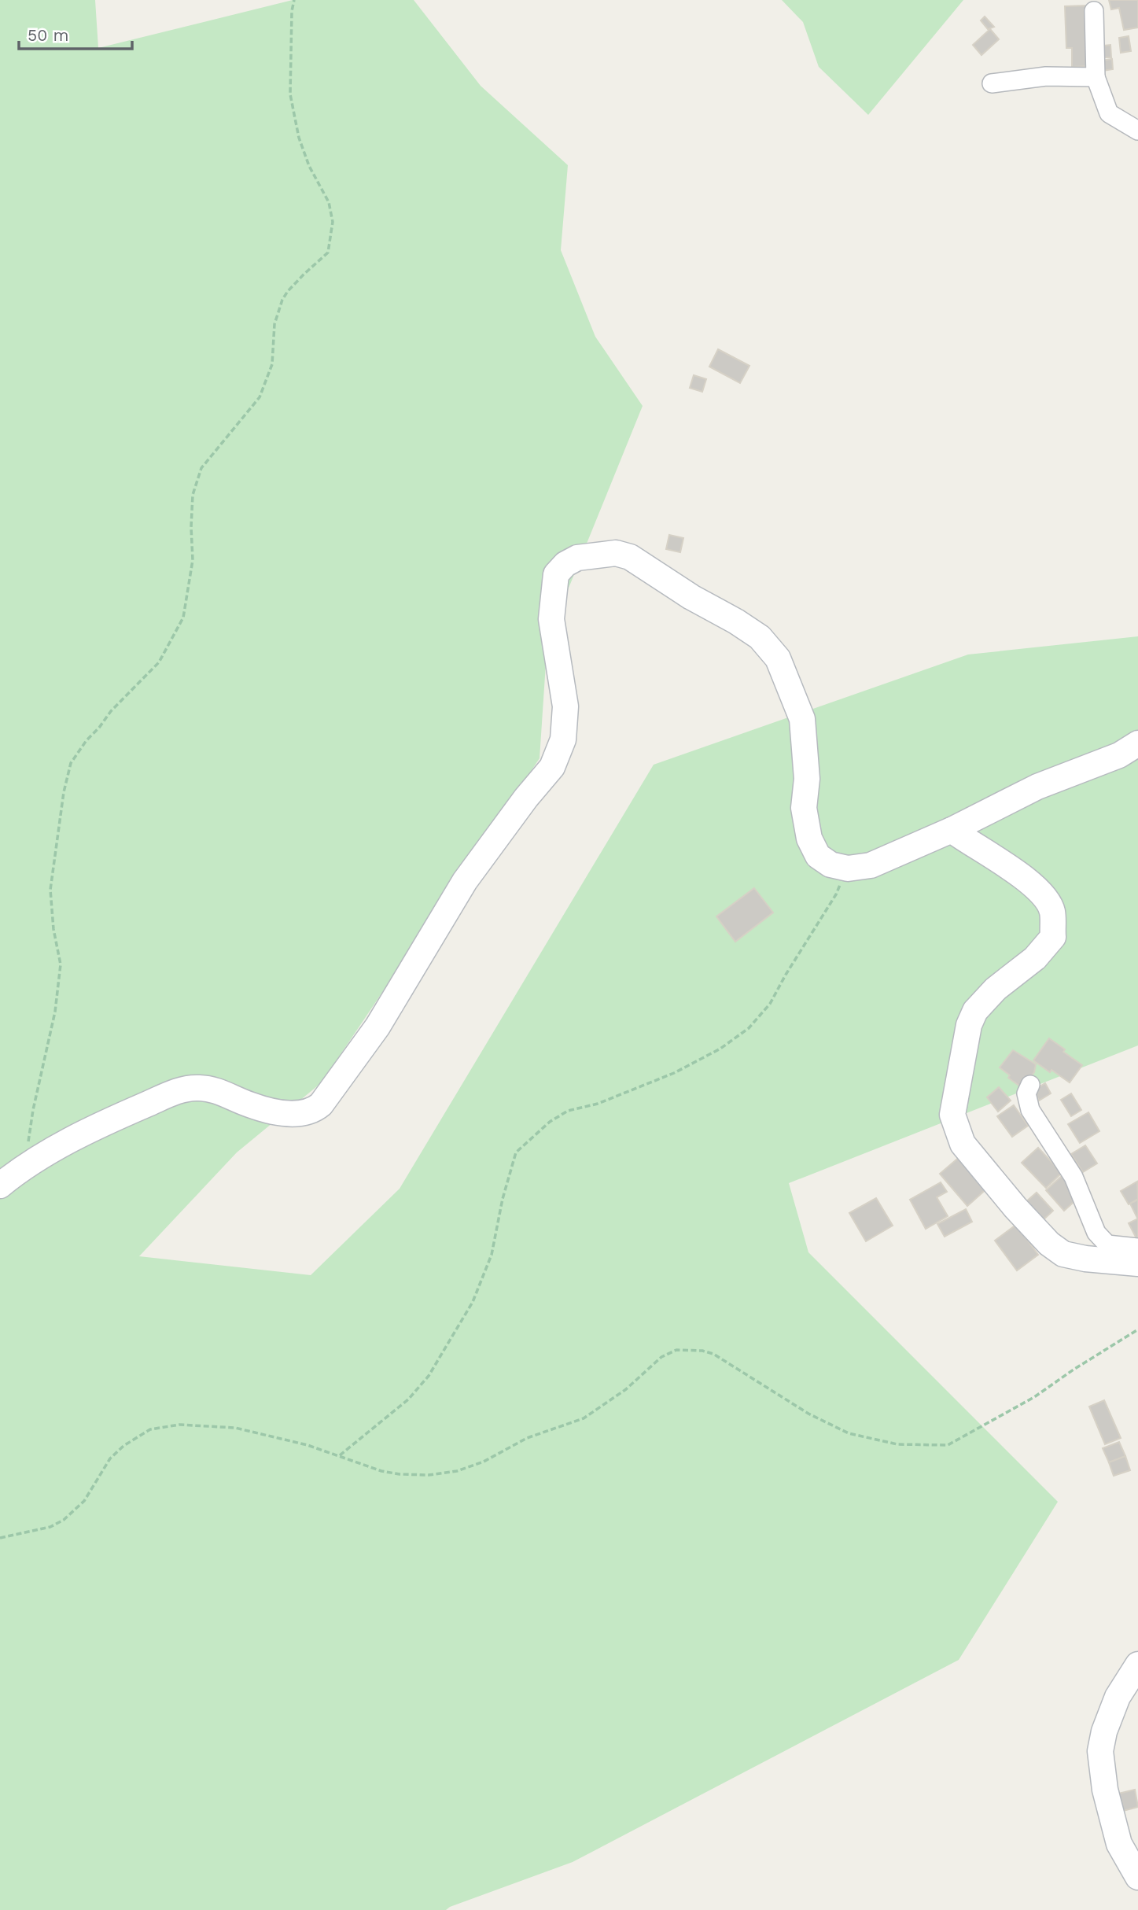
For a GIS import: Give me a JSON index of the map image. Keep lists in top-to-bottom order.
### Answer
{
  "scale_bar": "50 m"
}
